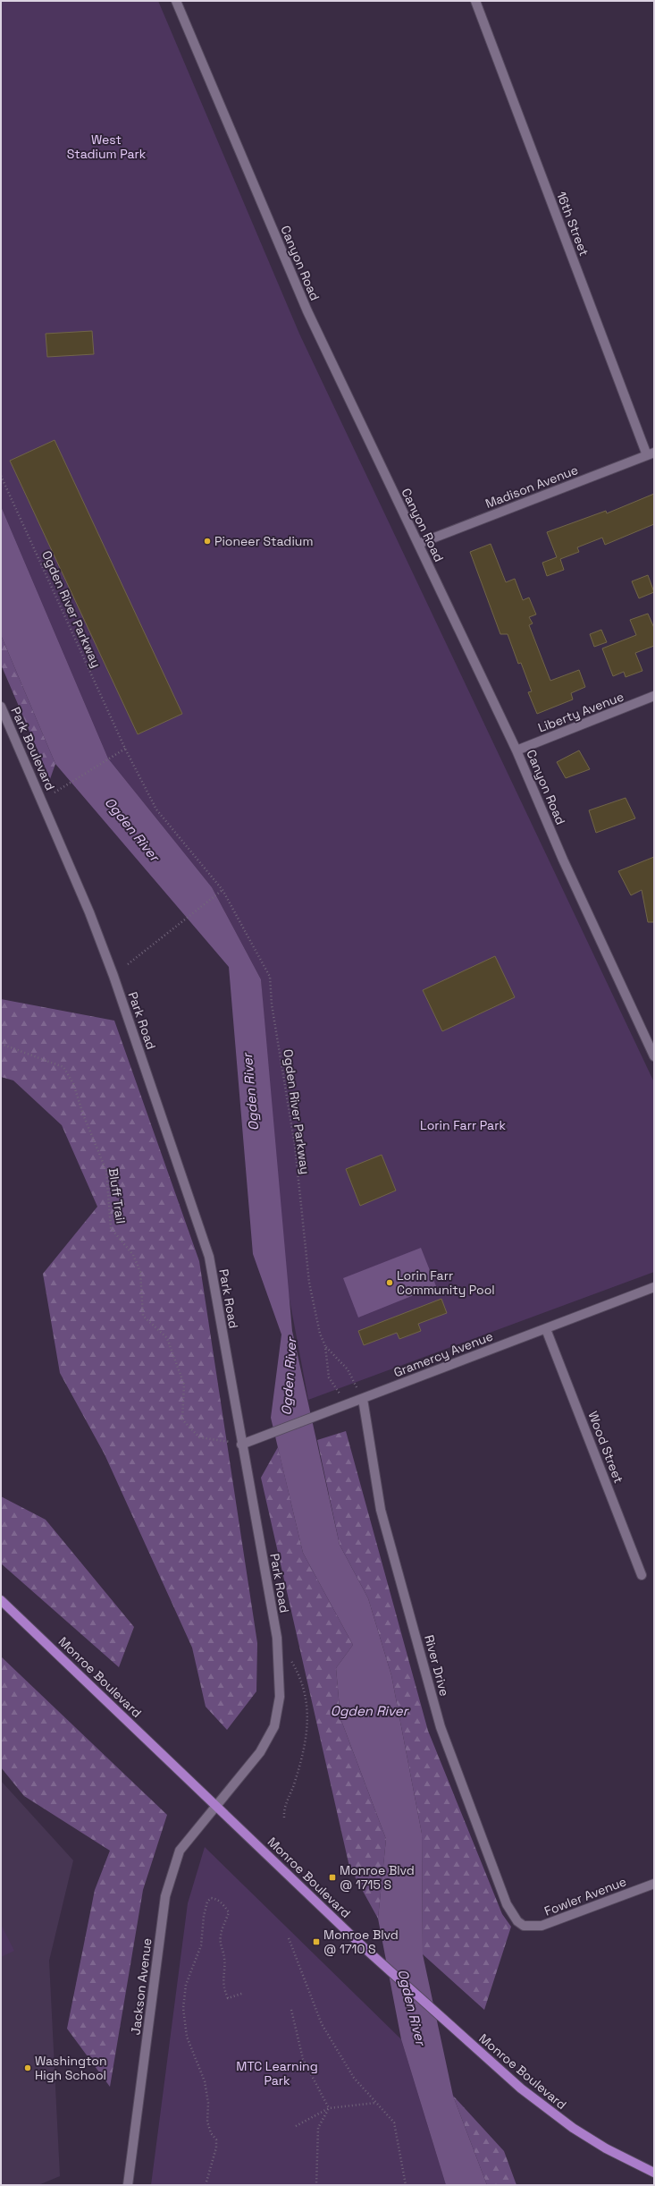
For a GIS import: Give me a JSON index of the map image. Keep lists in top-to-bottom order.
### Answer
{
  "streets": {
    "main road": ["Monroe Boulevard"],
    "street": [
      "16th Street",
      "Canyon Road",
      "Madison Avenue",
      "Liberty Avenue",
      "Park Boulevard",
      "Park Road",
      "Gramercy Avenue",
      "Wood Street",
      "River Drive",
      "Fowler Avenue",
      "Jackson Avenue"
    ],
    "path": ["Ogden River Parkway", "Bluff Trail"]
  },
  "crossings": [
    ["16th Street", "Madison Avenue"],
    ["Canyon Road", "Madison Avenue"],
    ["Canyon Road", "Liberty Avenue"],
    ["Ogden River Parkway", "Gramercy Avenue"],
    ["Ogden River Parkway", "River Drive"],
    ["Park Boulevard", "Park Road"],
    ["Park Road", "Bluff Trail"],
    ["Park Road", "Gramercy Avenue"],
    ["Park Road", "Monroe Boulevard"],
    ["Park Road", "Jackson Avenue"],
    ["Bluff Trail", "Gramercy Avenue"],
    ["Gramercy Avenue", "Wood Street"],
    ["Gramercy Avenue", "River Drive"],
    ["River Drive", "Fowler Avenue"],
    ["Monroe Boulevard", "Jackson Avenue"]
  ],
  "water": ["Ogden River"],
  "parks": ["West Stadium Park", "Lorin Farr Park", "MTC Learning Park"],
  "places": {
    "other": ["Pioneer Stadium", "Lorin Farr Community Pool", "Washington High School"],
    "transit": ["Monroe Blvd @ 1715 S", "Monroe Blvd @ 1710 S"]
  }
}
